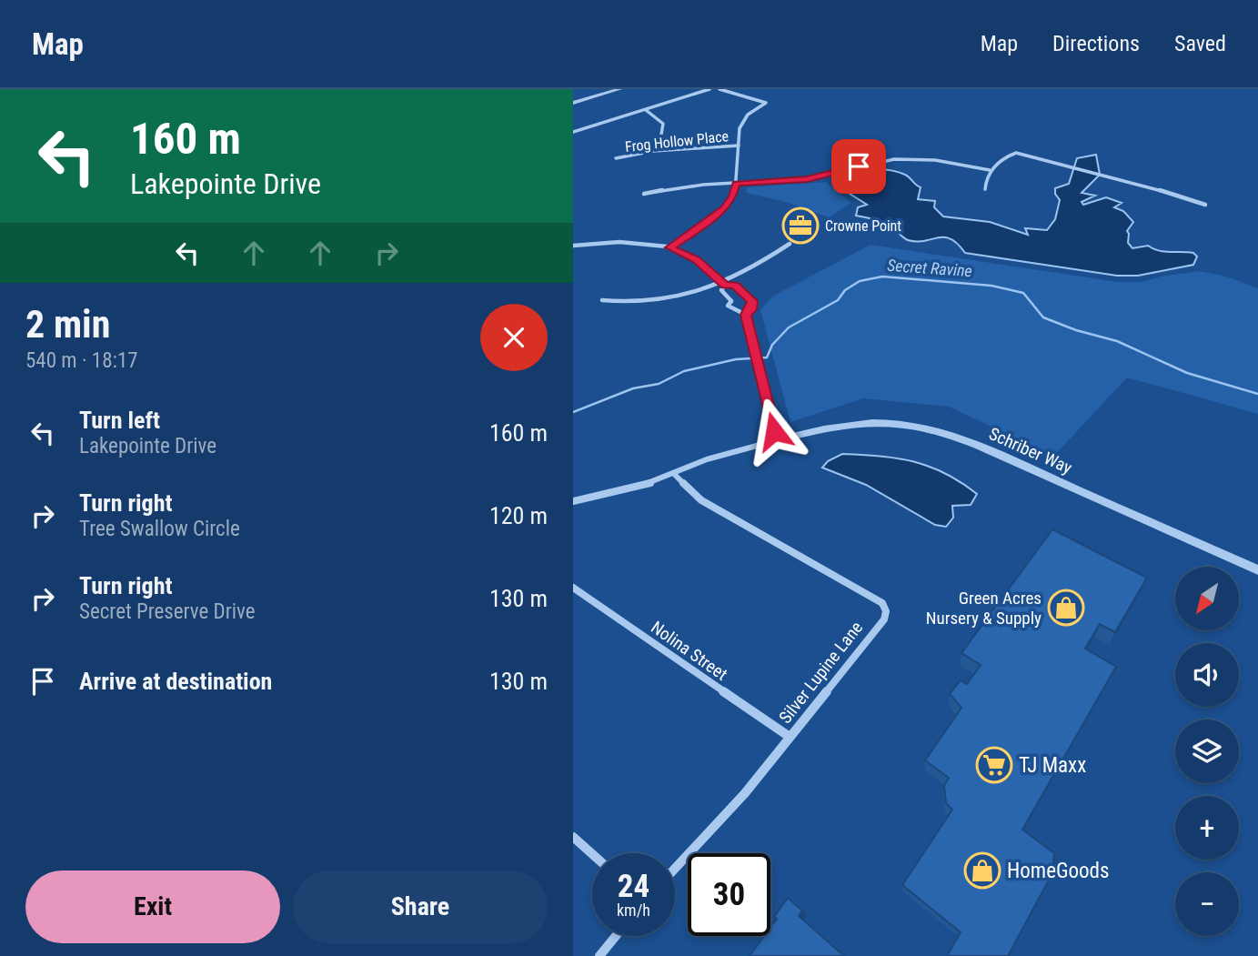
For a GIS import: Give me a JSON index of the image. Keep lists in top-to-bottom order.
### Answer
{
  "streets": {
    "street": [
      "Frog Hollow Place",
      "Schriber Way",
      "Nolina Street",
      "Silver Lupine Lane"
    ]
  },
  "crossings": [
    ["Nolina Street", "Silver Lupine Lane"]
  ],
  "water": ["Secret Ravine"],
  "places": {
    "office": ["Crowne Point"],
    "shop": ["Green Acres Nursery & Supply", "HomeGoods"],
    "supermarket": ["TJ Maxx"]
  },
  "north": "bottom left",
  "page": {
    "header": "Map",
    "nav": ["Map", "Directions", "Saved"],
    "turn": ["160 m", "Lakepointe Drive"],
    "heading": ["2 min", "540 m · 18:17"],
    "list": [
      {
        "name": "Turn left",
        "note": "Lakepointe Drive",
        "value": "160 m"
      },
      {
        "name": "Turn right",
        "note": "Tree Swallow Circle",
        "value": "120 m"
      },
      {
        "name": "Turn right",
        "note": "Secret Preserve Drive",
        "value": "130 m"
      },
      {
        "name": "Arrive at destination",
        "value": "130 m"
      }
    ],
    "map_buttons": ["+", "−"],
    "speed": "24 km/h",
    "limit": "30",
    "buttons": ["Exit", "Share"]
  }
}
